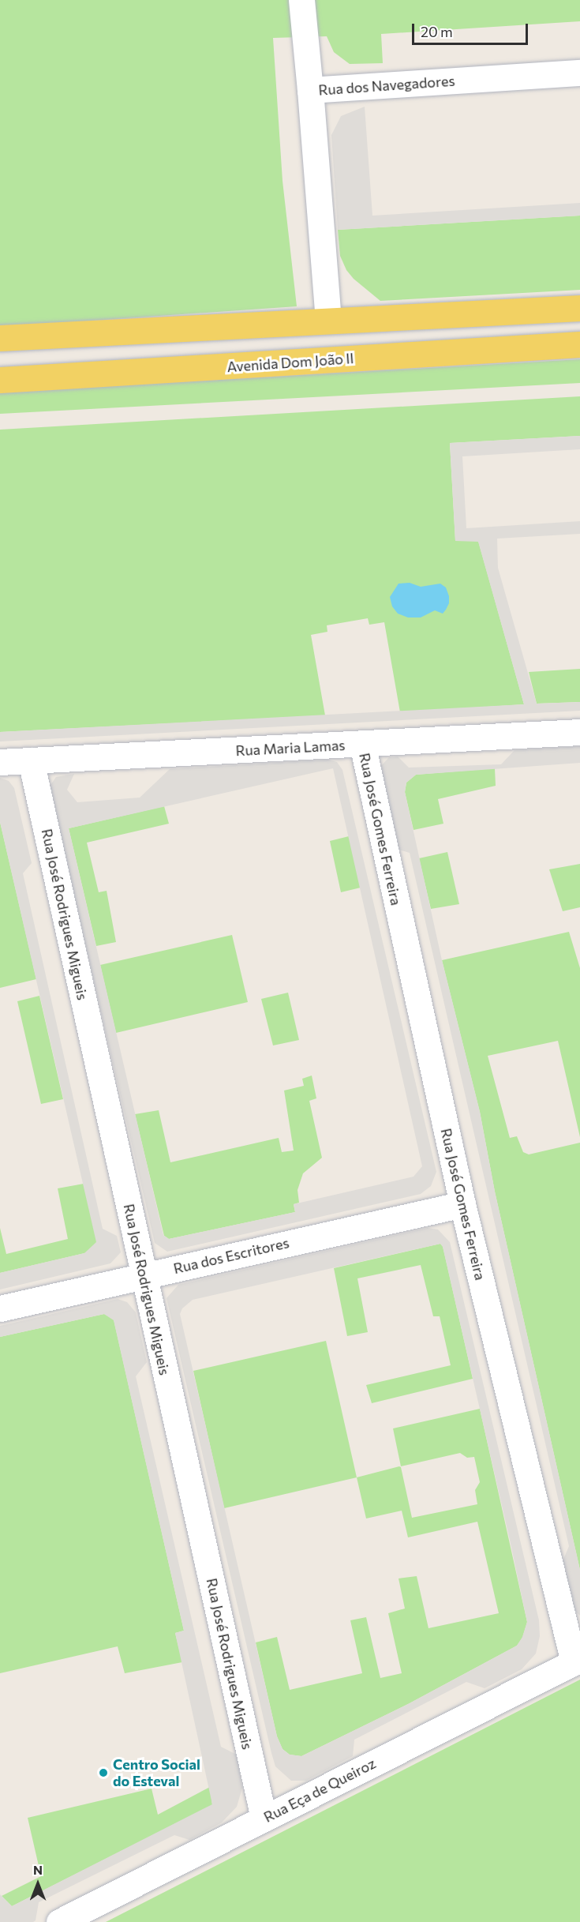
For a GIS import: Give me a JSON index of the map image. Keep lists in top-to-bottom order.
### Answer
{
  "streets": {
    "main road": ["Avenida Dom João II"],
    "street": [
      "Rua dos Navegadores",
      "Rua Maria Lamas",
      "Rua José Gomes Ferreira",
      "Rua José Rodrigues Migueis",
      "Rua dos Escritores",
      "Rua Eça de Queiroz"
    ]
  },
  "crossings": [
    ["Rua Maria Lamas", "Rua José Gomes Ferreira"],
    ["Rua Maria Lamas", "Rua José Rodrigues Migueis"],
    ["Rua José Gomes Ferreira", "Rua dos Escritores"],
    ["Rua José Gomes Ferreira", "Rua Eça de Queiroz"],
    ["Rua José Rodrigues Migueis", "Rua dos Escritores"],
    ["Rua José Rodrigues Migueis", "Rua Eça de Queiroz"]
  ],
  "places": ["Centro Social do Esteval"],
  "scale_bar": "20 m",
  "north": "top"
}
